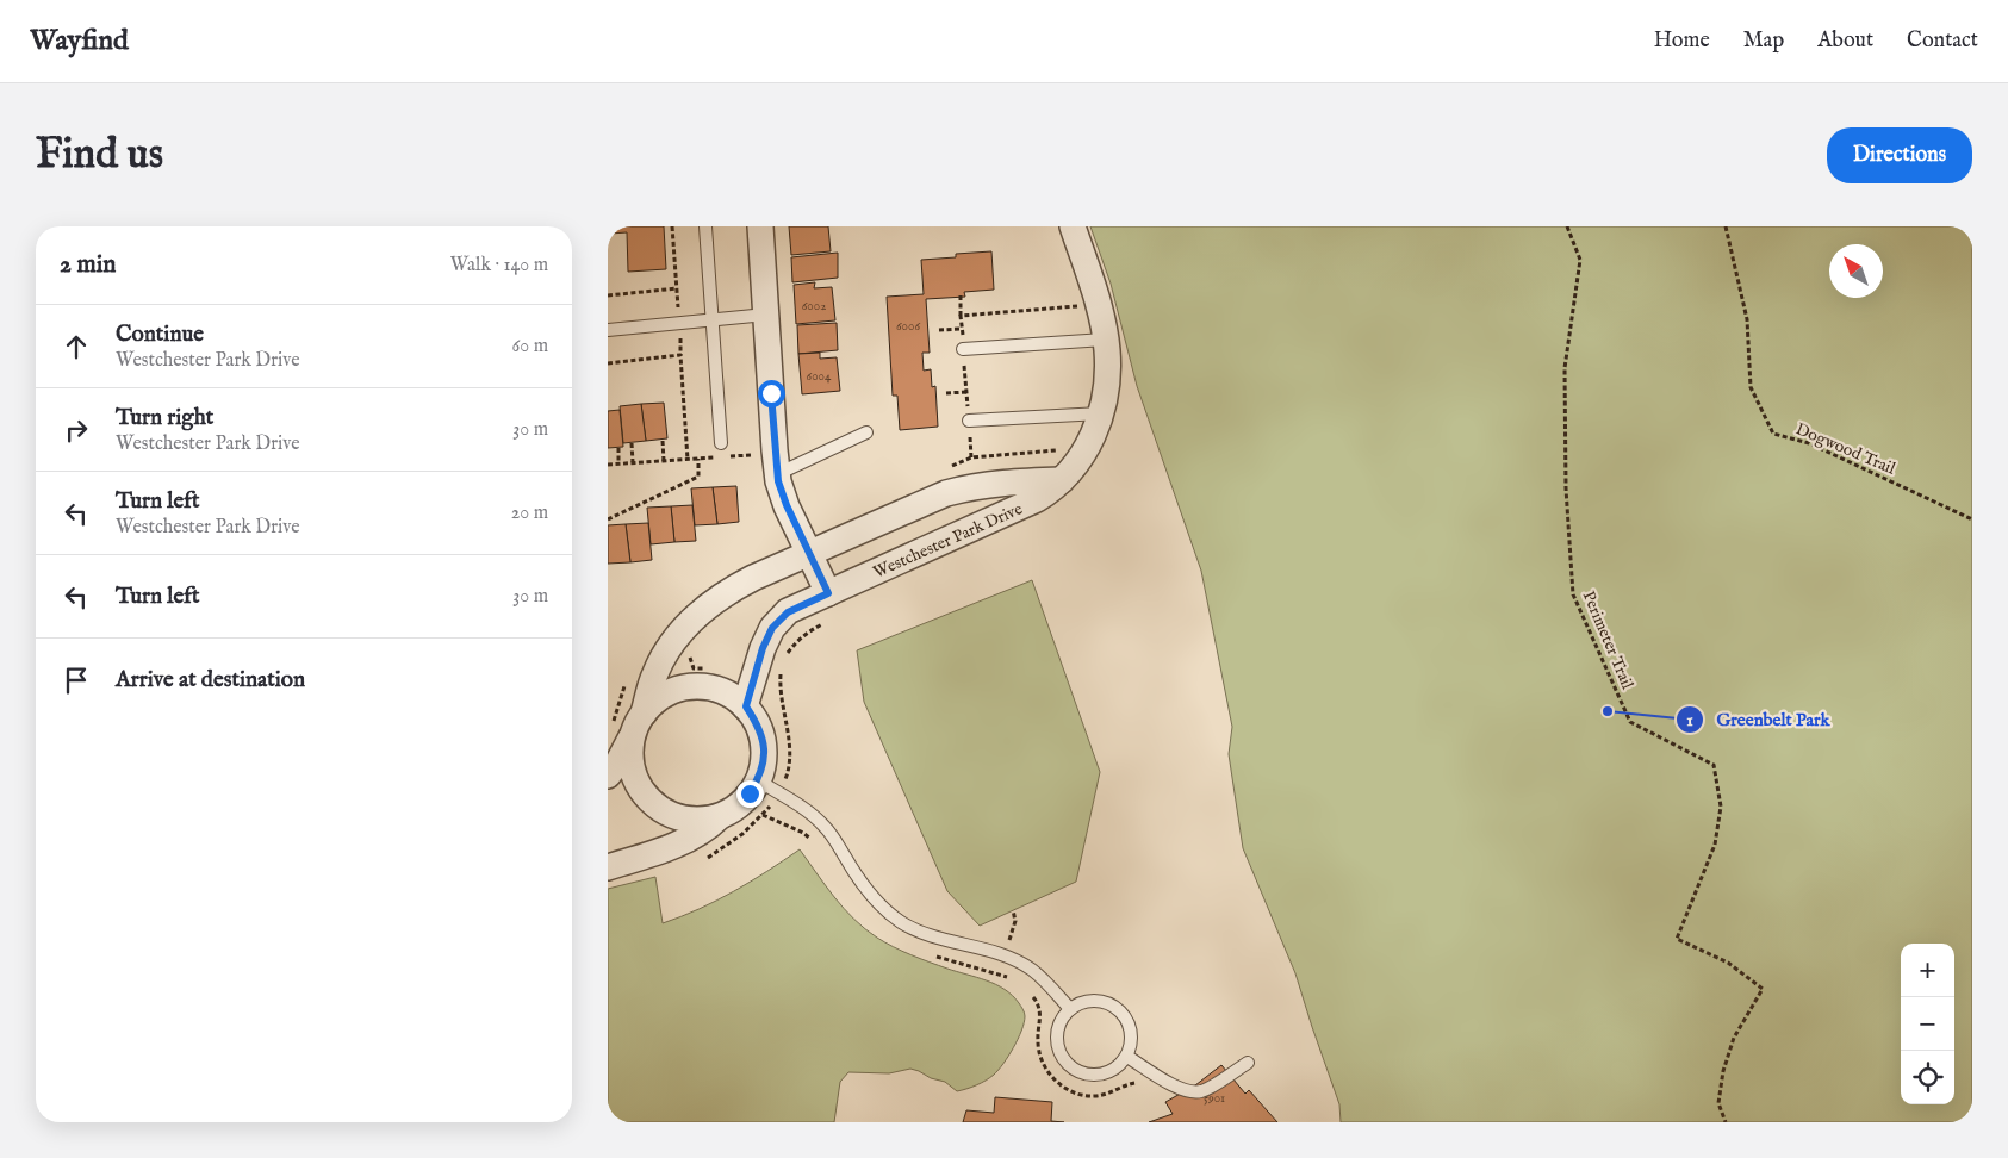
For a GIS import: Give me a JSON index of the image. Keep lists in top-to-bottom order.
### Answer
{
  "streets": {
    "street": ["Westchester Park Drive"],
    "path": ["Dogwood Trail", "Perimeter Trail"]
  },
  "places": ["Greenbelt Park"],
  "house_numbers": [
    "6002",
    "6006",
    "6004",
    "5901"
  ],
  "north": "top left",
  "page": {
    "header": "Wayfind",
    "nav": [
      "Home",
      "Map",
      "About",
      "Contact"
    ],
    "buttons": "Directions",
    "title": "Find us",
    "heading": ["2 min", "Walk · 140 m"],
    "list": [
      ["Continue", "Westchester Park Drive", "60 m"],
      ["Turn right", "Westchester Park Drive", "30 m"],
      ["Turn left", "Westchester Park Drive", "20 m"],
      ["Turn left", "30 m"],
      "Arrive at destination"
    ],
    "map_buttons": ["+", "−"]
  }
}
